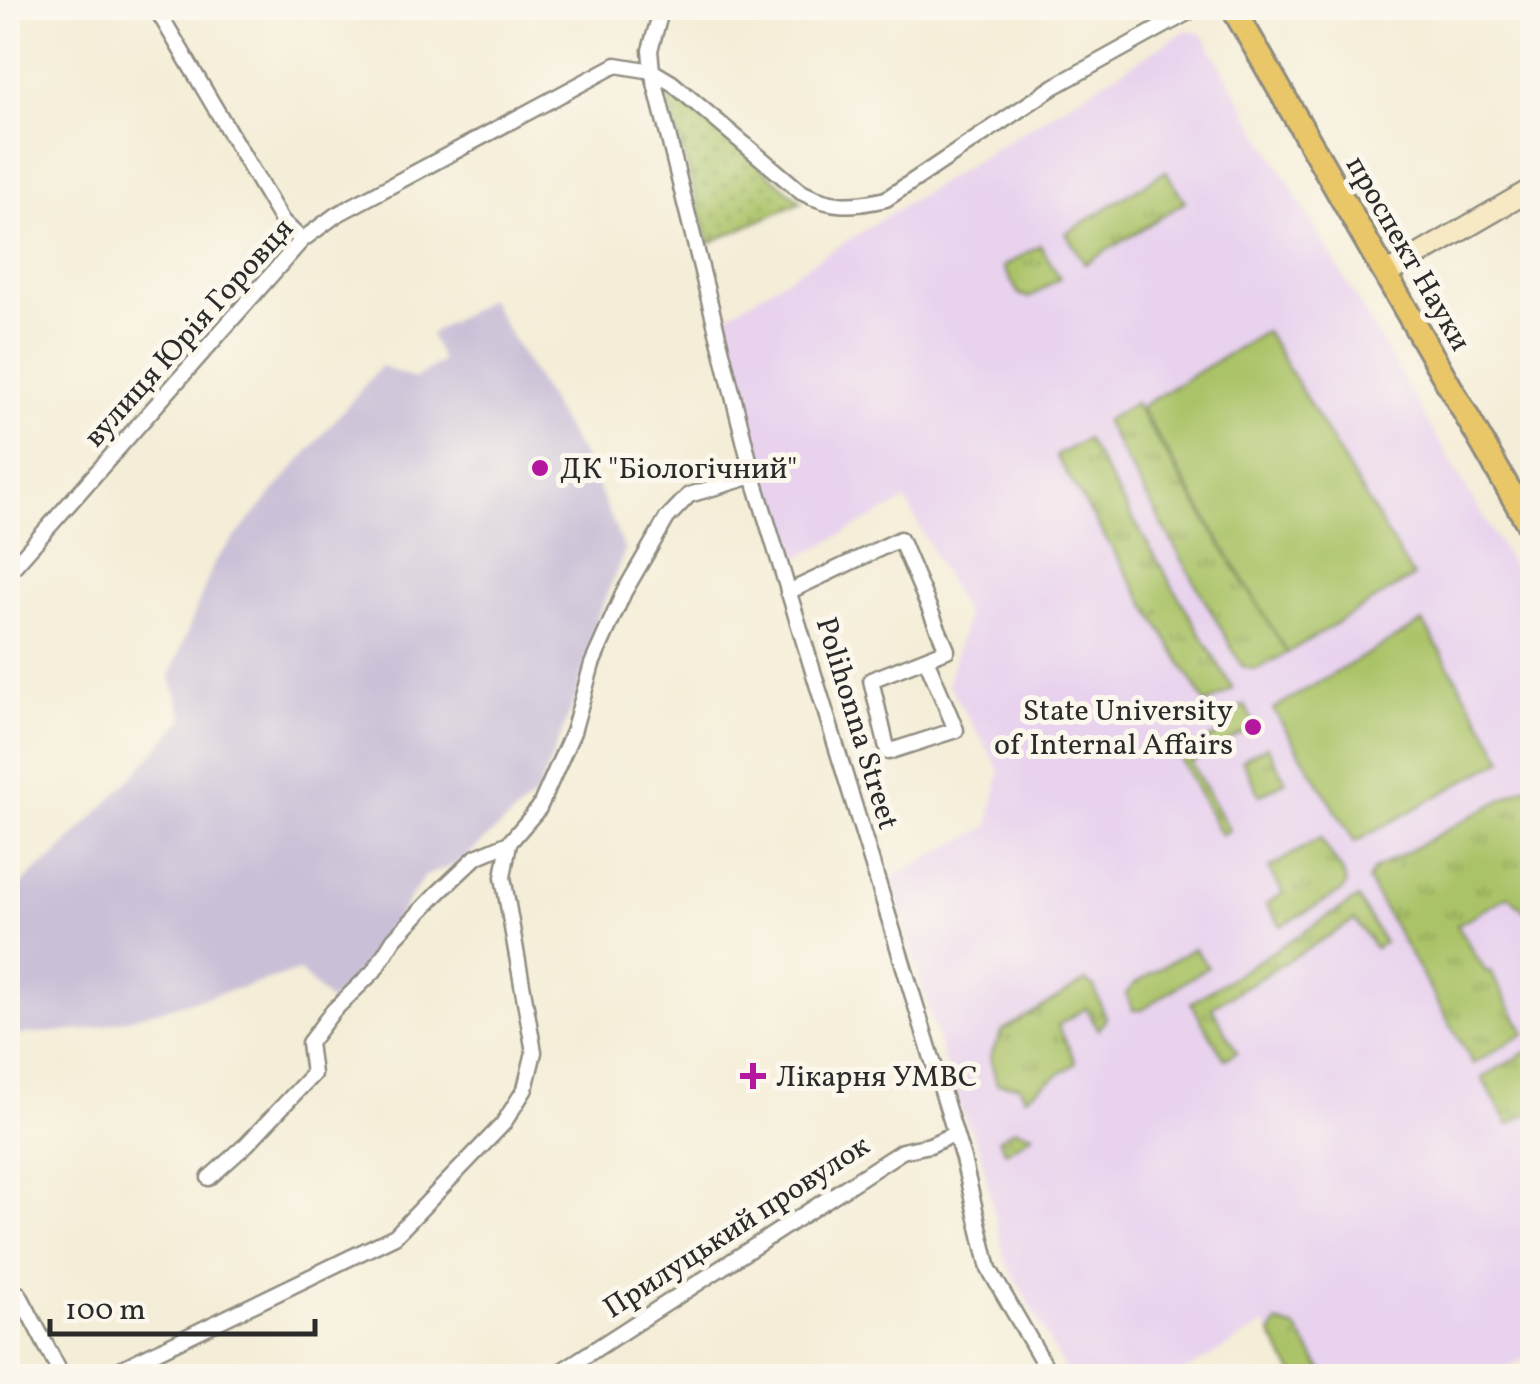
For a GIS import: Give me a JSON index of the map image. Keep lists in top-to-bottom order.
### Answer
{
  "streets": {
    "main road": ["проспект Науки"],
    "street": ["вулиця Юрія Горовця", "Polihonna Street", "Прилуцький провулок"]
  },
  "crossings": [
    ["вулиця Юрія Горовця", "Polihonna Street"],
    ["Polihonna Street", "Прилуцький провулок"]
  ],
  "places": {
    "other": ["ДК \"Біологічний\"", "State University of Internal Affairs"],
    "health": ["Лікарня УМВС"]
  },
  "scale_bar": "100 m"
}
